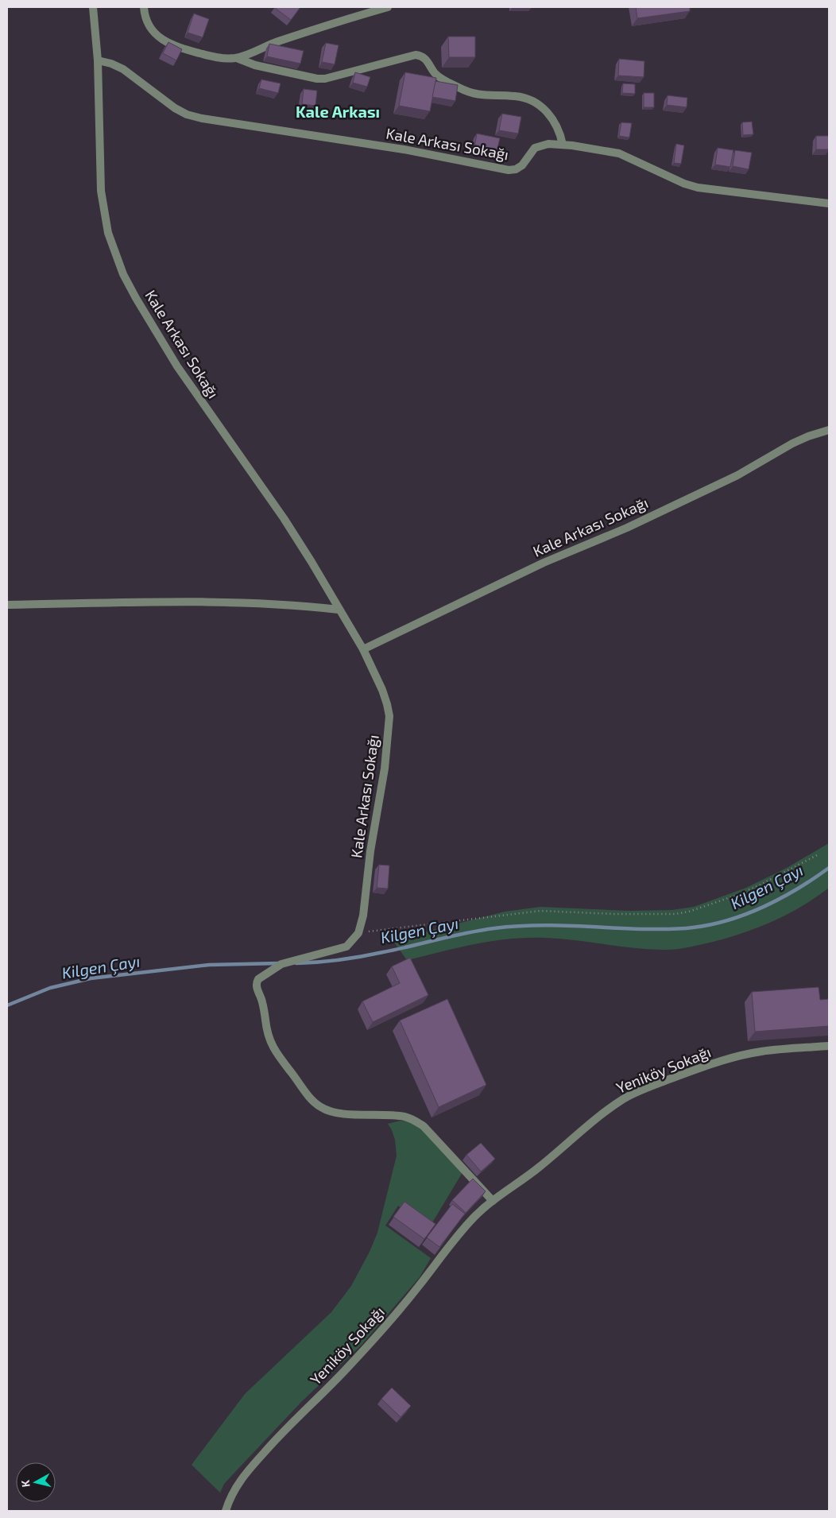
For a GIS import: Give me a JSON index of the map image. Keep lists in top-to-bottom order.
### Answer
{
  "streets": {
    "street": ["Kale Arkası Sokağı", "Yeniköy Sokağı"]
  },
  "districts": ["Kale Arkası"],
  "water": ["Kilgen Çayı"],
  "north": "left"
}
